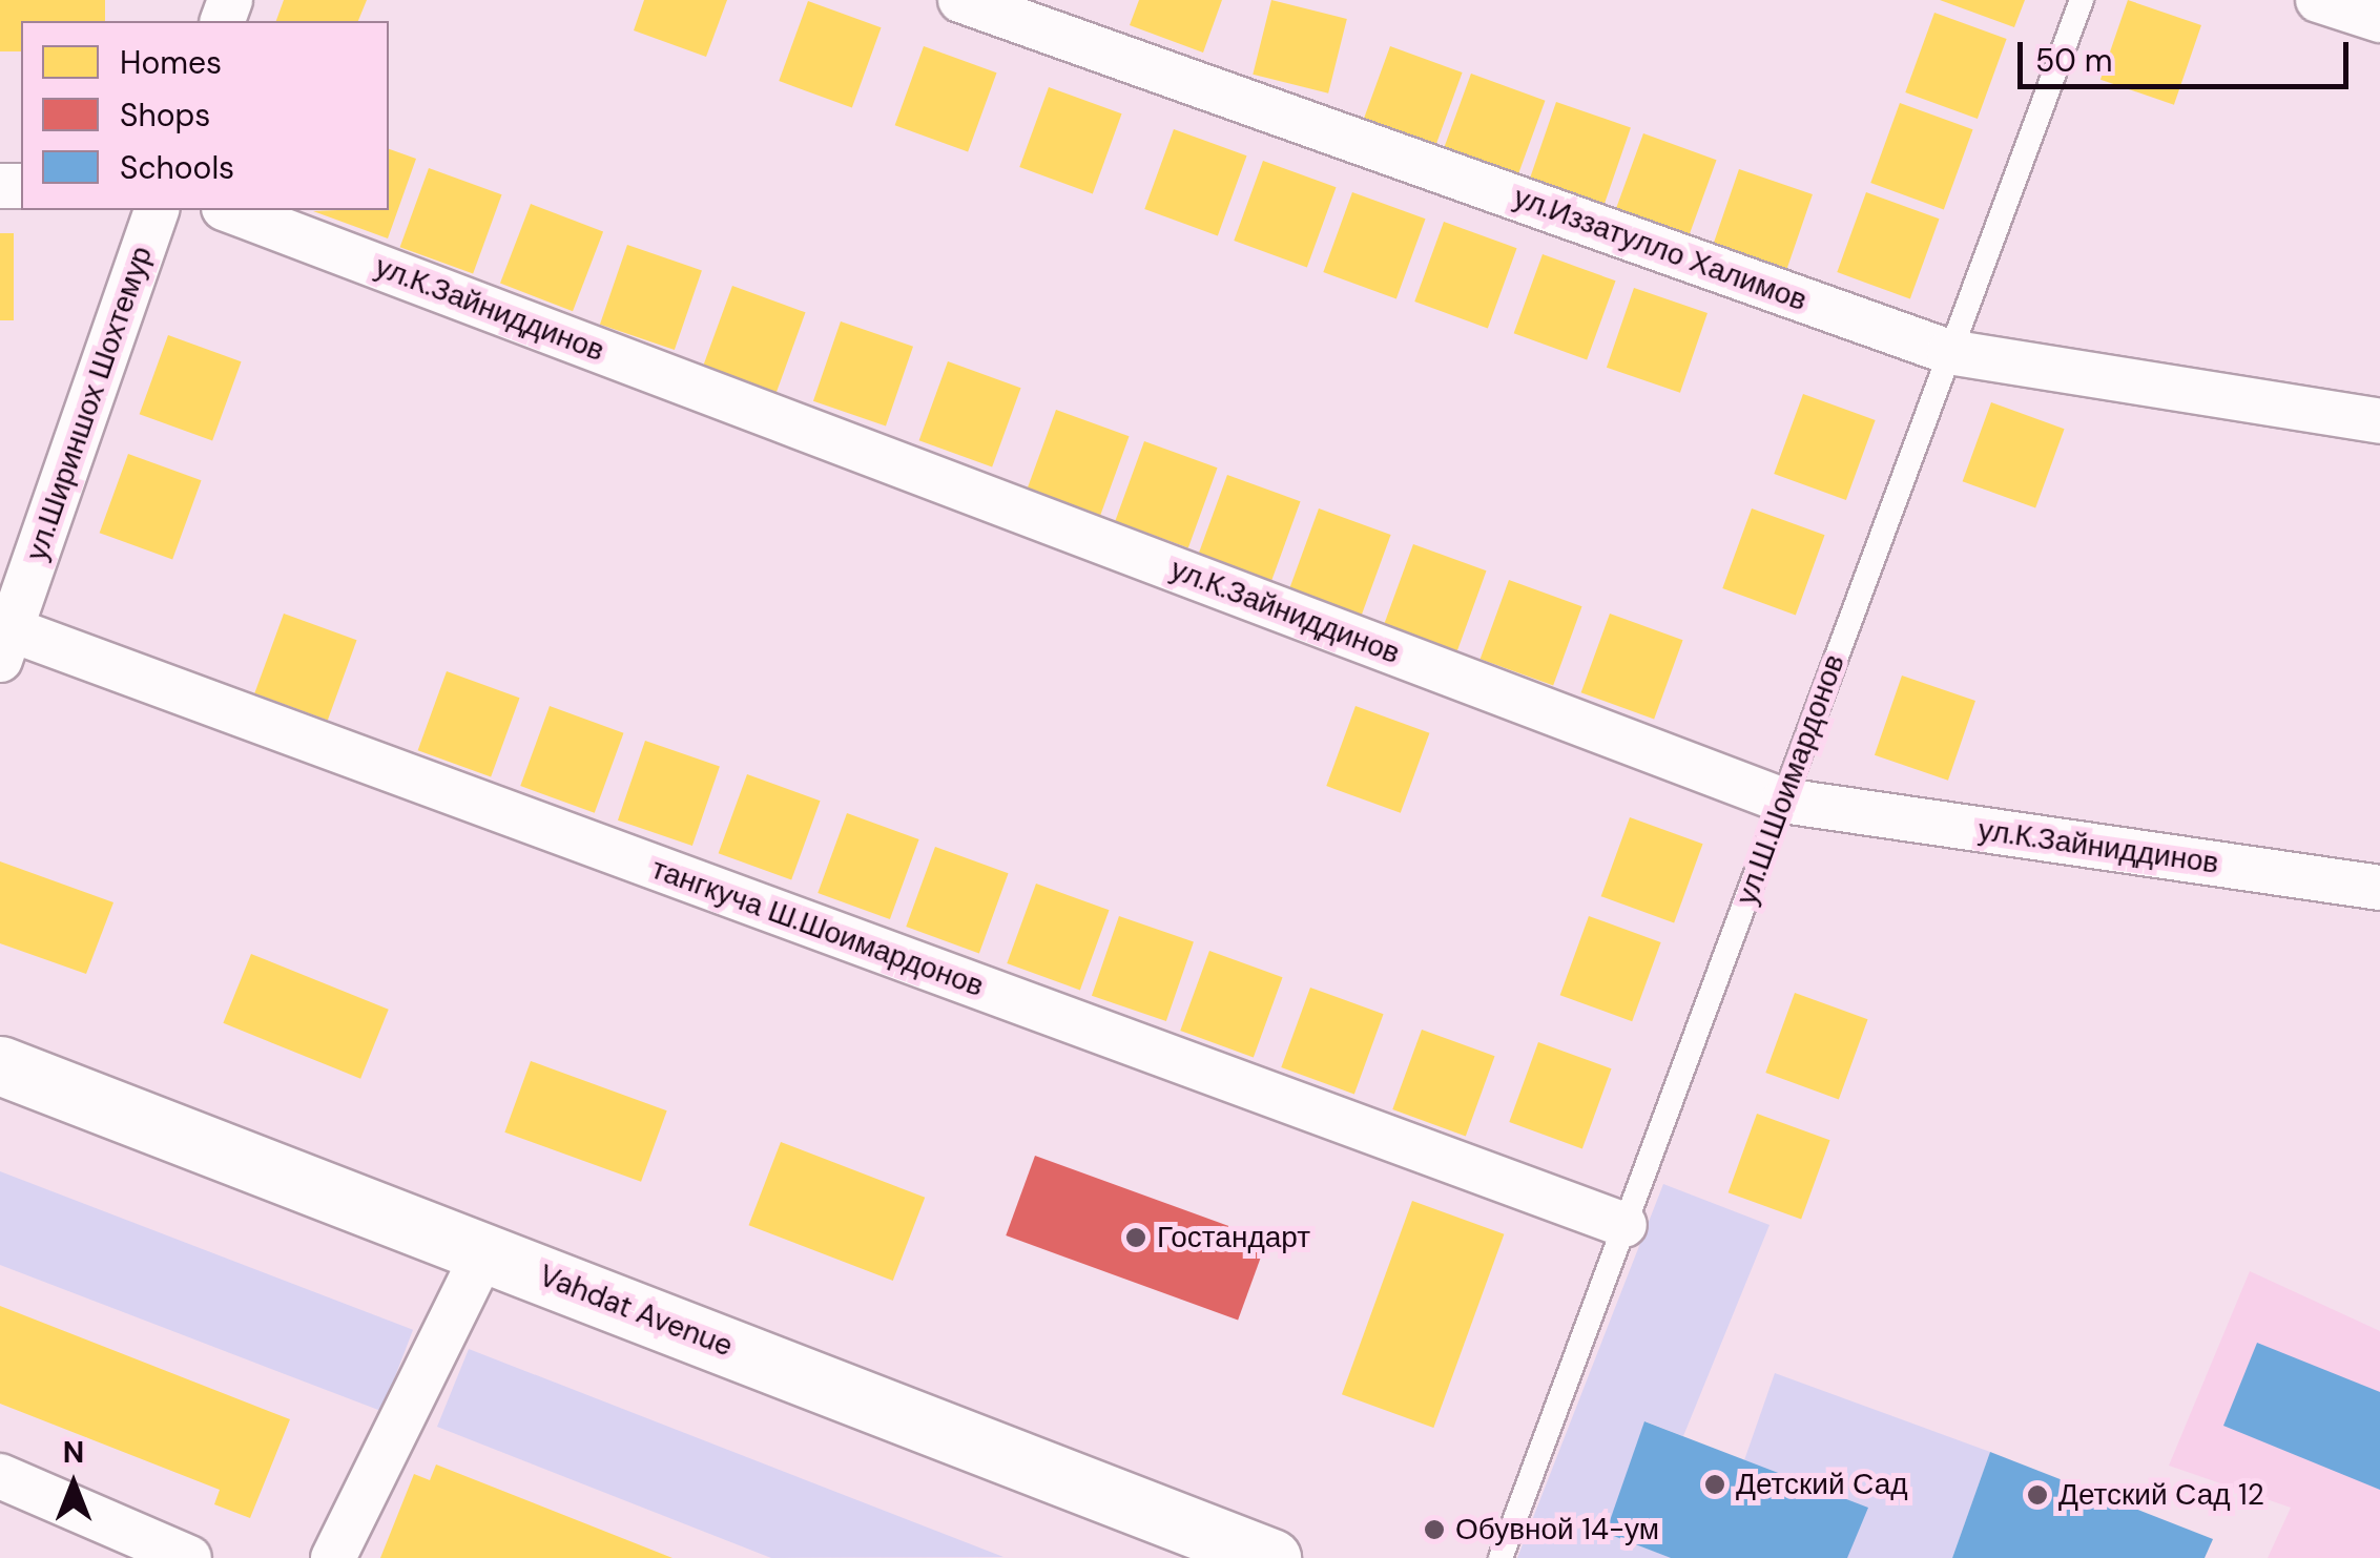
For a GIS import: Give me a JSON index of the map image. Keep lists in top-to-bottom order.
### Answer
{
  "streets": {
    "main road": ["Vahdat Avenue"],
    "street": [
      "ул.Иззатулло Халимов",
      "ул.К.Зайниддинов",
      "ул.Шириншох Шохтемур",
      "тангкуча Ш.Шоимардонов"
    ],
    "lane": ["ул.Ш.Шоимардонов"]
  },
  "crossings": [
    ["ул.Иззатулло Халимов", "ул.Ш.Шоимардонов"],
    ["ул.К.Зайниддинов", "ул.Ш.Шоимардонов"],
    ["ул.Шириншох Шохтемур", "тангкуча Ш.Шоимардонов"],
    ["ул.Ш.Шоимардонов", "тангкуча Ш.Шоимардонов"]
  ],
  "places": [
    "Гостандарт",
    "Детский Сад",
    "Детский Сад 12",
    "Обувной 14-ум"
  ],
  "legend": ["Homes", "Shops", "Schools"],
  "scale_bar": "50 m",
  "north": "top"
}
